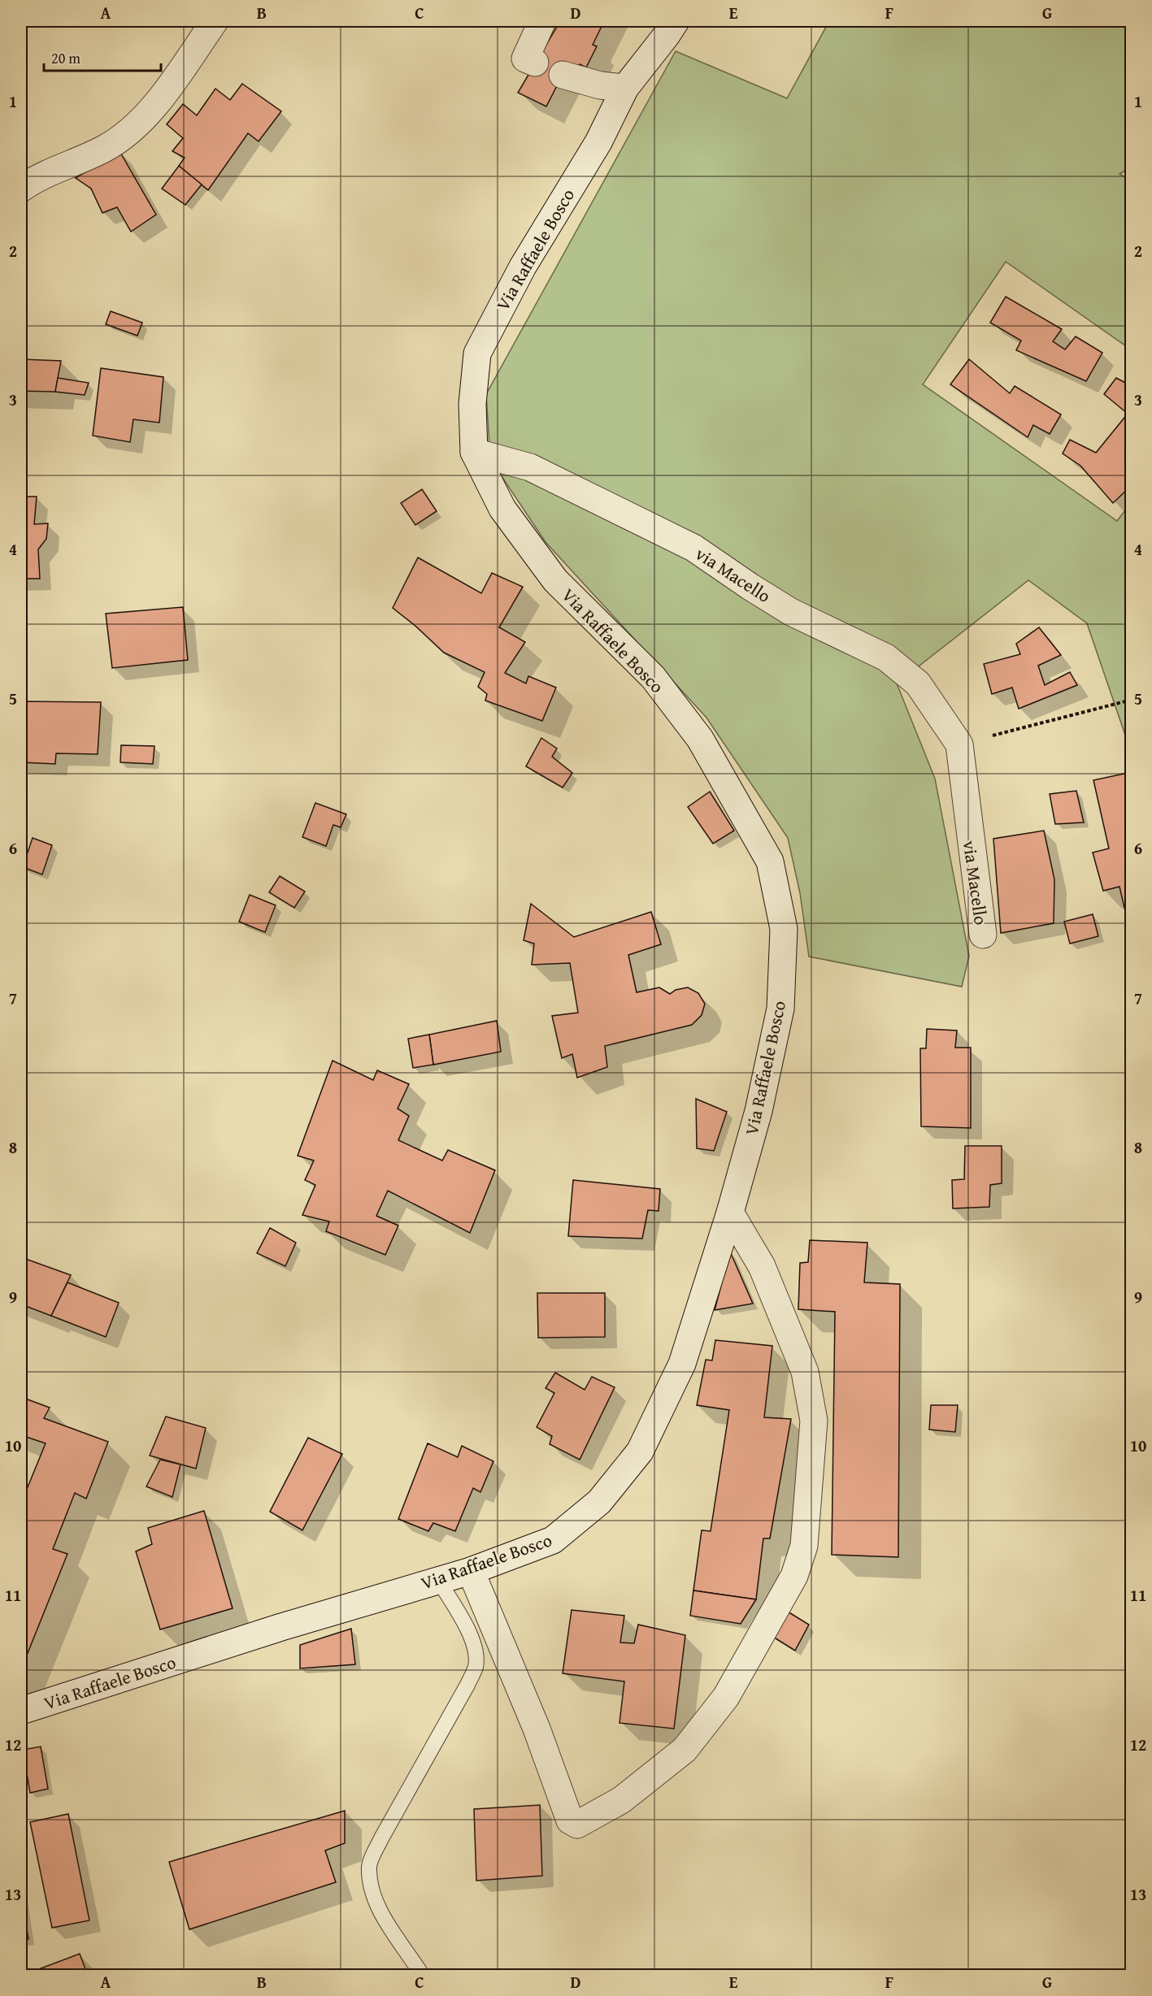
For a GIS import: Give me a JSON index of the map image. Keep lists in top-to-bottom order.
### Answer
{
  "streets": {
    "street": ["Via Raffaele Bosco", "via Macello"]
  },
  "crossings": [
    ["Via Raffaele Bosco", "via Macello"]
  ],
  "scale_bar": "20 m",
  "grid": {
    "columns": [
      "A",
      "B",
      "C",
      "D",
      "E",
      "F",
      "G"
    ],
    "rows": [
      "1",
      "2",
      "3",
      "4",
      "5",
      "6",
      "7",
      "8",
      "9",
      "10",
      "11",
      "12",
      "13"
    ]
  }
}
